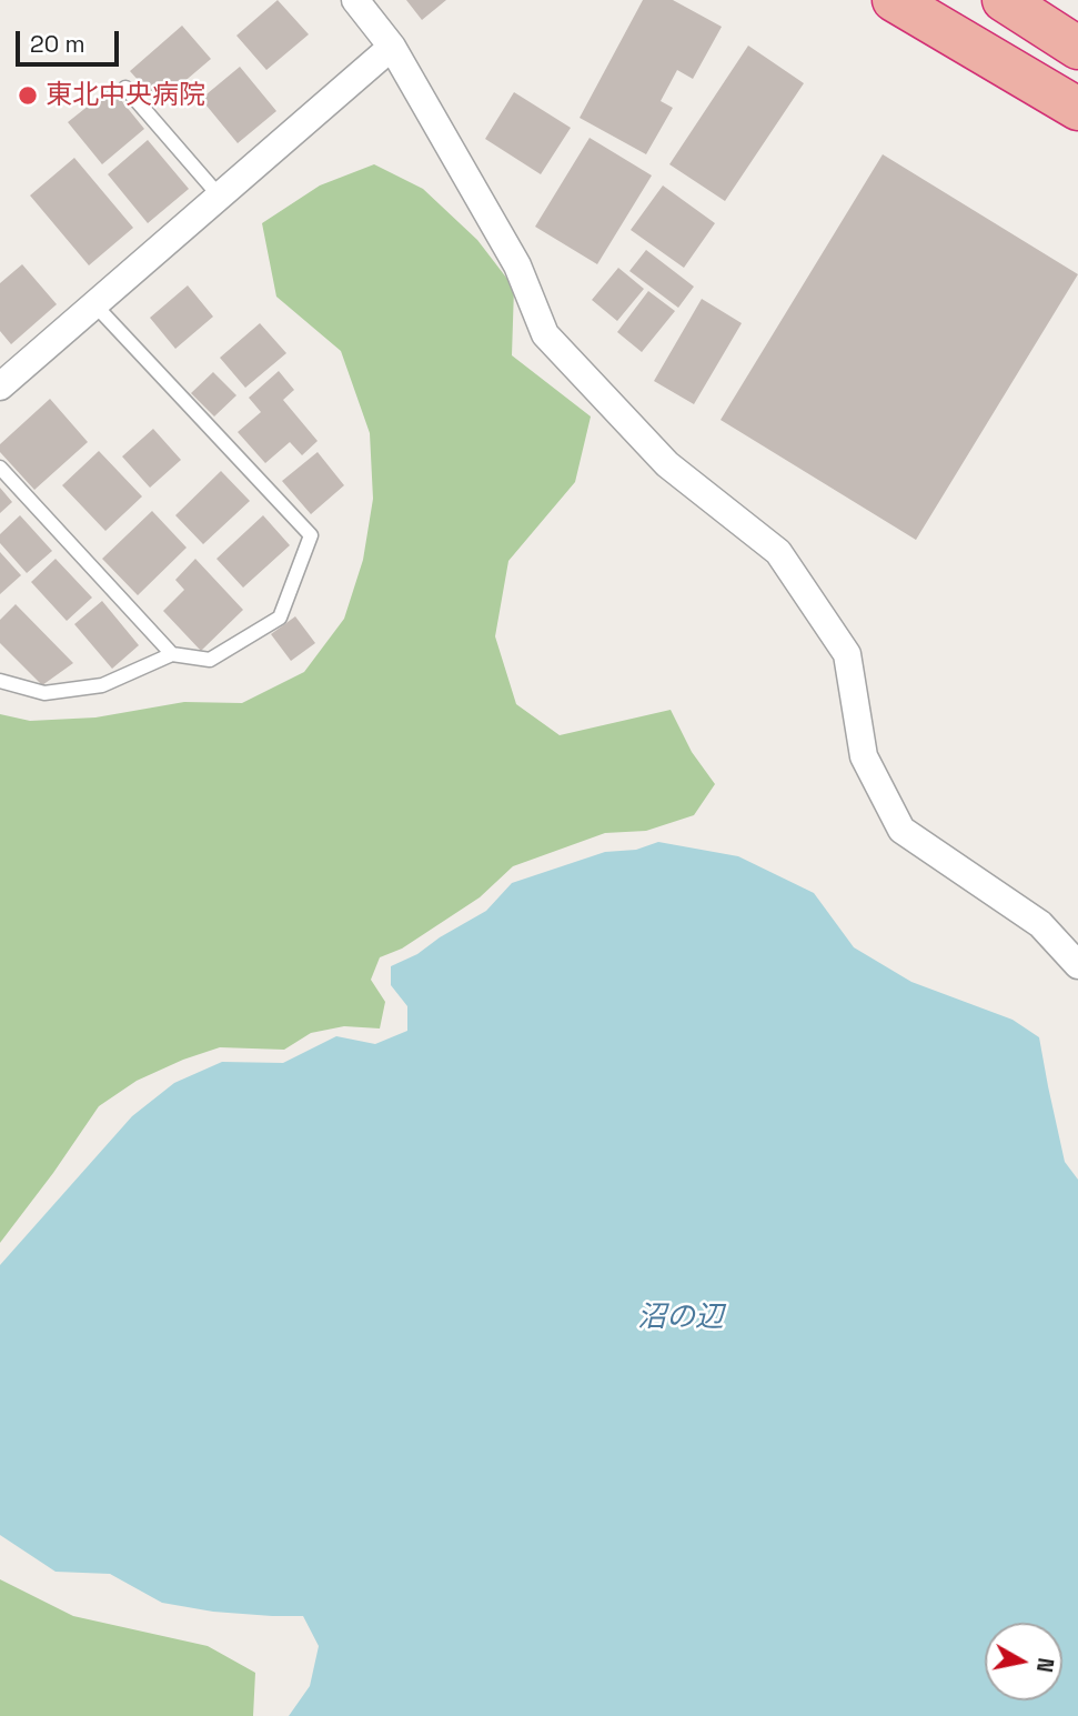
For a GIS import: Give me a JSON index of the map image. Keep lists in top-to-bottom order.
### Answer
{
  "water": ["沼の辺"],
  "places": ["東北中央病院"],
  "scale_bar": "20 m",
  "north": "right"
}
